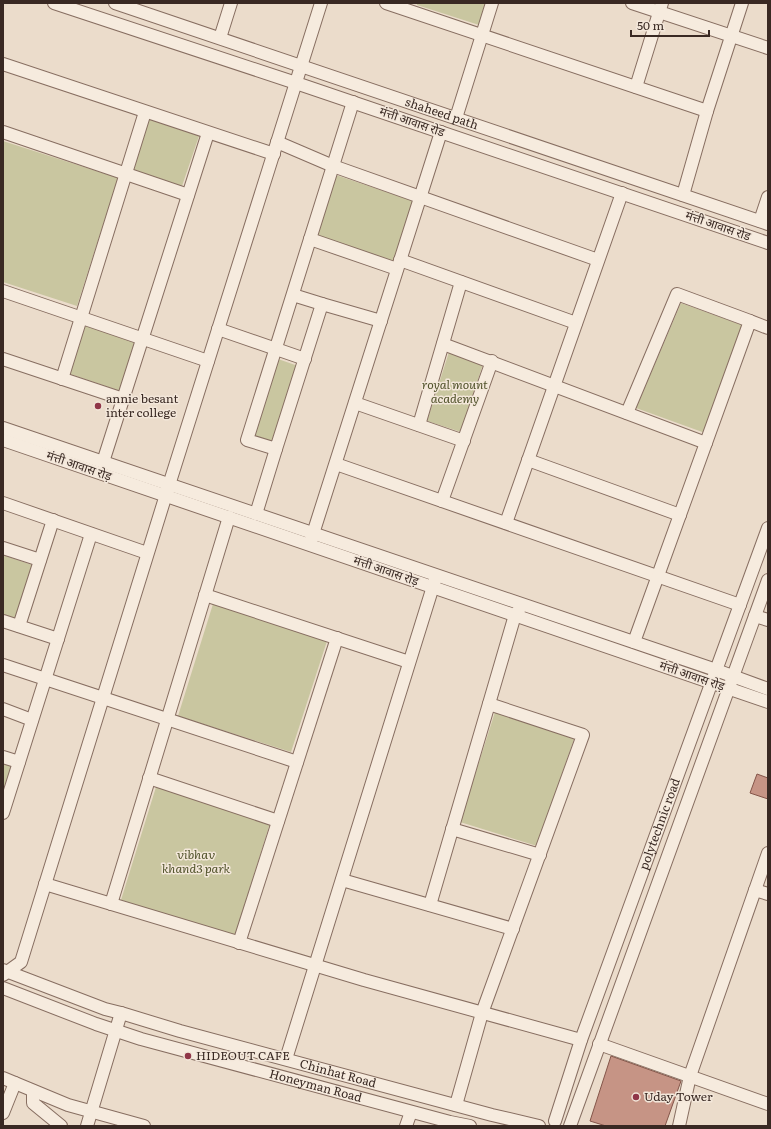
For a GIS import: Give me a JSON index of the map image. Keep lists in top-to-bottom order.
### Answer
{
  "streets": {
    "street": [
      "shaheed path",
      "मंत्ती आवास रोड",
      "मंत्ती आवास रोड़",
      "polytechnic road",
      "Chinhat Road",
      "Honeyman Road"
    ]
  },
  "crossings": [
    ["मंत्ती आवास रोड़", "polytechnic road"]
  ],
  "parks": ["royal mount academy", "vibhav khand3 park"],
  "places": ["annie besant inter college", "HIDEOUT CAFE", "Uday Tower"],
  "scale_bar": "50 m"
}
